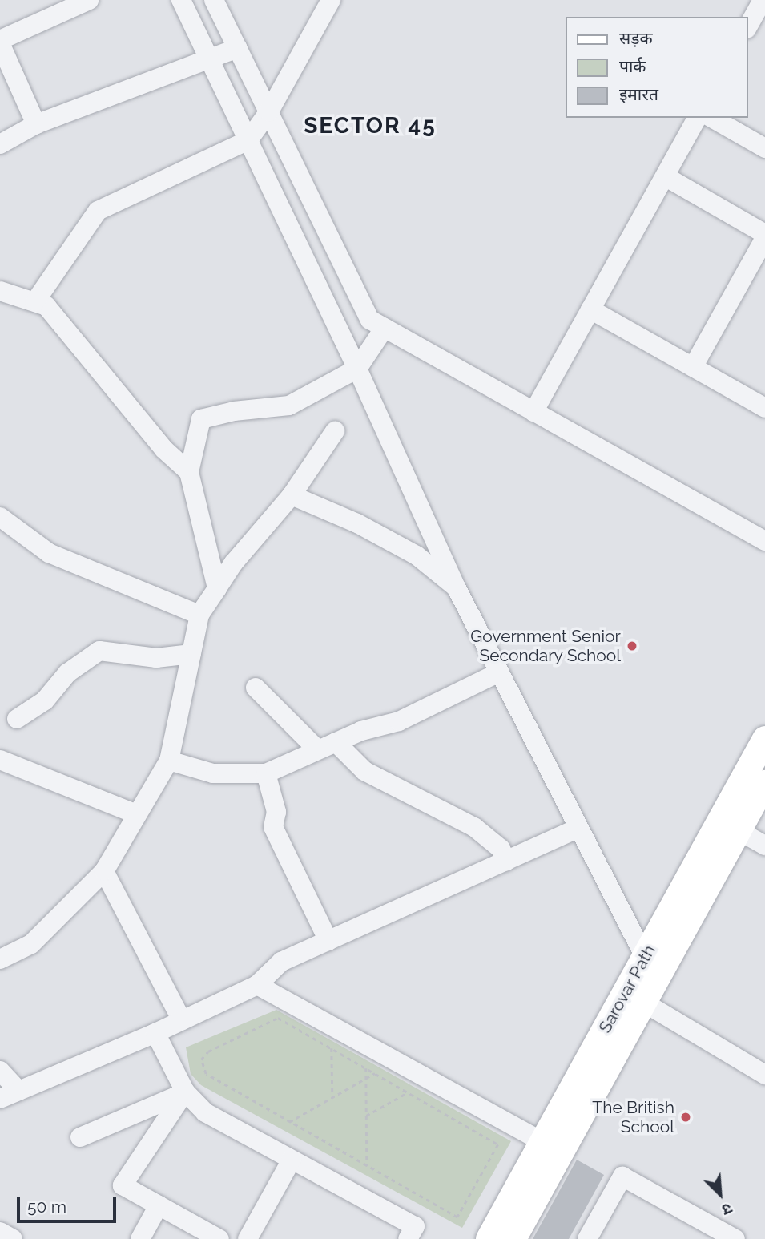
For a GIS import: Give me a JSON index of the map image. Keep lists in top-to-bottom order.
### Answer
{
  "streets": {
    "main road": ["Sarovar Path"]
  },
  "districts": ["SECTOR 45"],
  "places": ["Government Senior Secondary School", "The British School"],
  "legend": ["सड़क", "पार्क", "इमारत"],
  "scale_bar": "50 m",
  "north": "bottom right"
}
